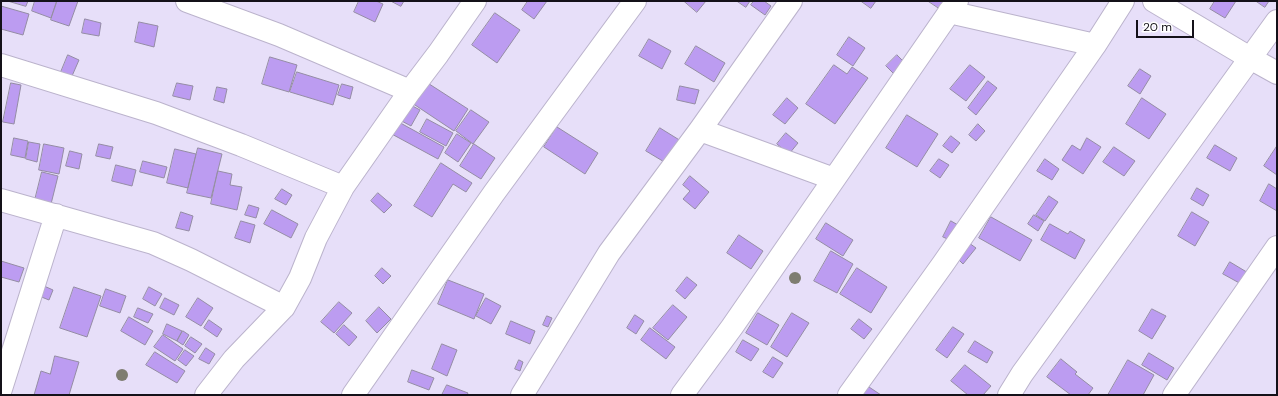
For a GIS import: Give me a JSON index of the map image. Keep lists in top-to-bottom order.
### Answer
{
  "scale_bar": "20 m"
}
